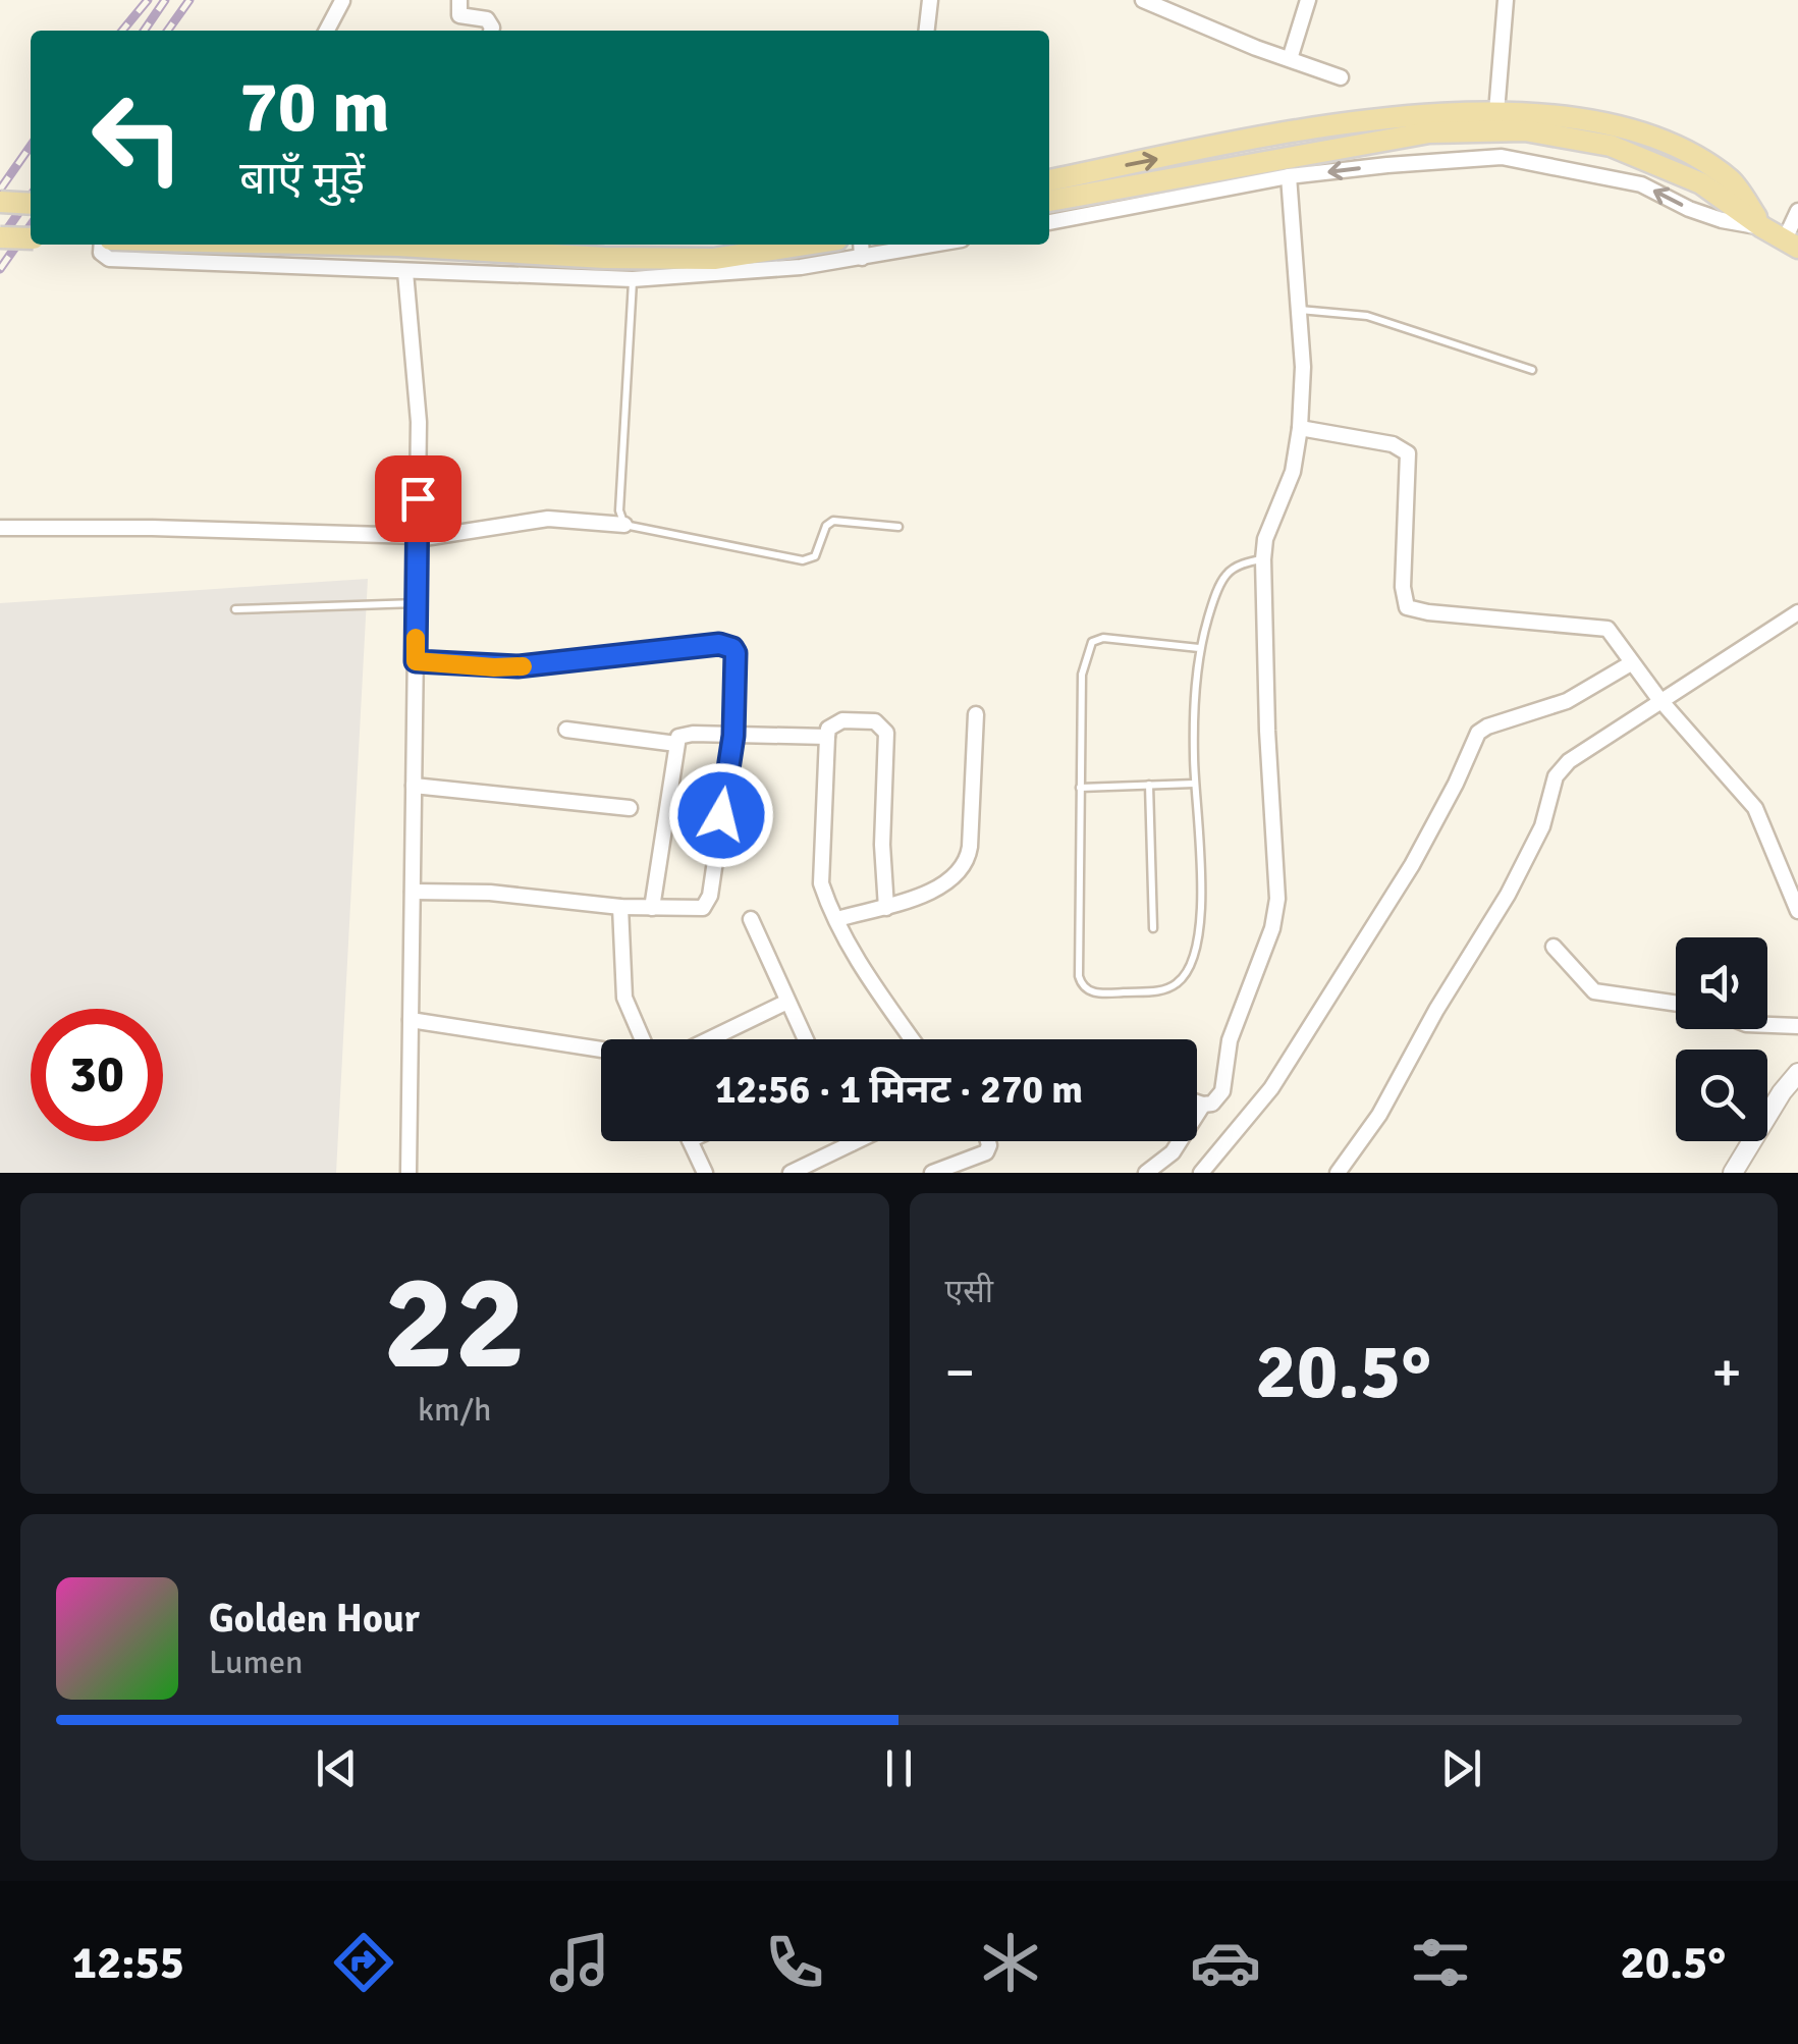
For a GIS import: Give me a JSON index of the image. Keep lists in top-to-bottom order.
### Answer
{
  "page": {
    "turn": ["70 m", "बाएँ मुड़ें"],
    "limit": "30",
    "trip": "12:56 · 1 मिनट · 270 m",
    "tile": [
      ["22", "km/h"],
      "एसी"
    ],
    "heat": ["−", "20.5°", "+"],
    "song": ["Golden Hour", "Lumen"],
    "tabs": ["12:55", "20.5°"]
  }
}
